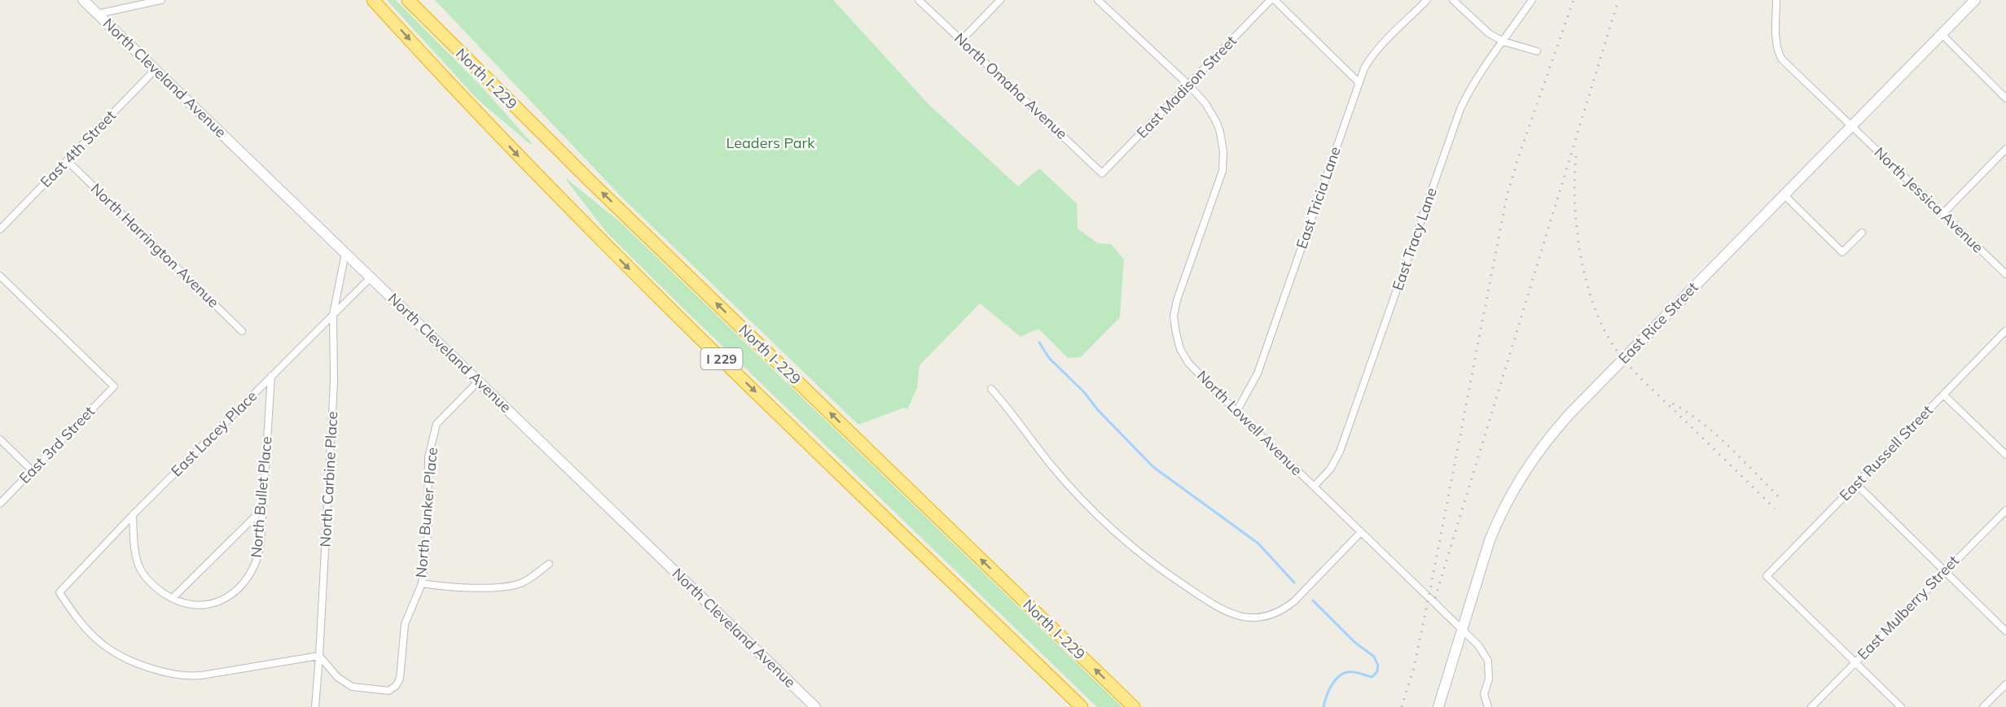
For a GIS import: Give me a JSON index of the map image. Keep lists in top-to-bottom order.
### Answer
{
  "streets": {
    "highway": ["North I-229", "I 229"],
    "street": [
      "North Cleveland Avenue",
      "North Omaha Avenue",
      "East Madison Street",
      "East 4th Street",
      "East Tricia Lane",
      "North Jessica Avenue",
      "East Tracy Lane",
      "North Harrington Avenue",
      "East Rice Street",
      "North Lowell Avenue",
      "East Lacey Place",
      "East 3rd Street",
      "East Russell Street",
      "North Carbine Place",
      "North Bullet Place",
      "North Bunker Place",
      "East Mulberry Street"
    ]
  },
  "crossings": [
    ["North Cleveland Avenue", "East 4th Street"],
    ["North Cleveland Avenue", "East Lacey Place"],
    ["North Cleveland Avenue", "North Carbine Place"],
    ["North Cleveland Avenue", "North Bunker Place"],
    ["North Omaha Avenue", "East Madison Street"],
    ["East Madison Street", "North Lowell Avenue"],
    ["East 4th Street", "North Harrington Avenue"],
    ["East Tricia Lane", "North Lowell Avenue"],
    ["North Jessica Avenue", "East Rice Street"],
    ["East Tracy Lane", "North Lowell Avenue"],
    ["East Rice Street", "North Lowell Avenue"],
    ["East Lacey Place", "North Carbine Place"],
    ["East Lacey Place", "North Bullet Place"],
    ["East Lacey Place", "North Bunker Place"],
    ["East Russell Street", "East Mulberry Street"],
    ["North Carbine Place", "North Bunker Place"]
  ],
  "parks": ["Leaders Park"]
}
